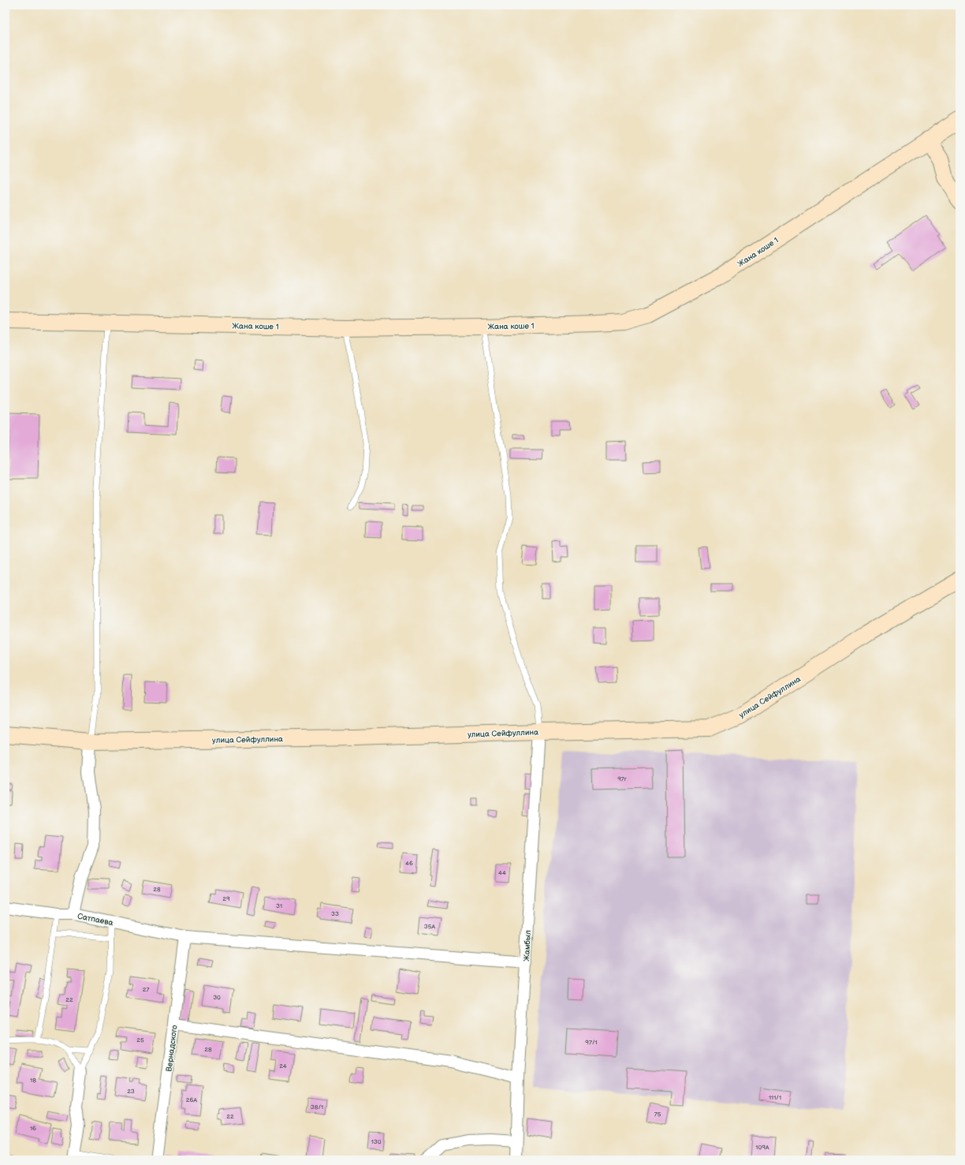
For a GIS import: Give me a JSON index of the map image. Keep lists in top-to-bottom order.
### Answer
{
  "streets": {
    "street": [
      "Жана коше 1",
      "улица Сейфуллина",
      "Сатпаева",
      "Жамбыл",
      "Вернадского"
    ]
  },
  "crossings": [
    ["улица Сейфуллина", "Жамбыл"],
    ["Сатпаева", "Жамбыл"],
    ["Сатпаева", "Вернадского"]
  ],
  "house_numbers": [
    "97г",
    "46",
    "44",
    "28",
    "29",
    "31",
    "33",
    "35А",
    "27",
    "30",
    "22",
    "25",
    "97/1",
    "28",
    "24",
    "18",
    "23",
    "111/1",
    "26А",
    "38/1",
    "75",
    "22",
    "16",
    "130",
    "109А"
  ]
}
